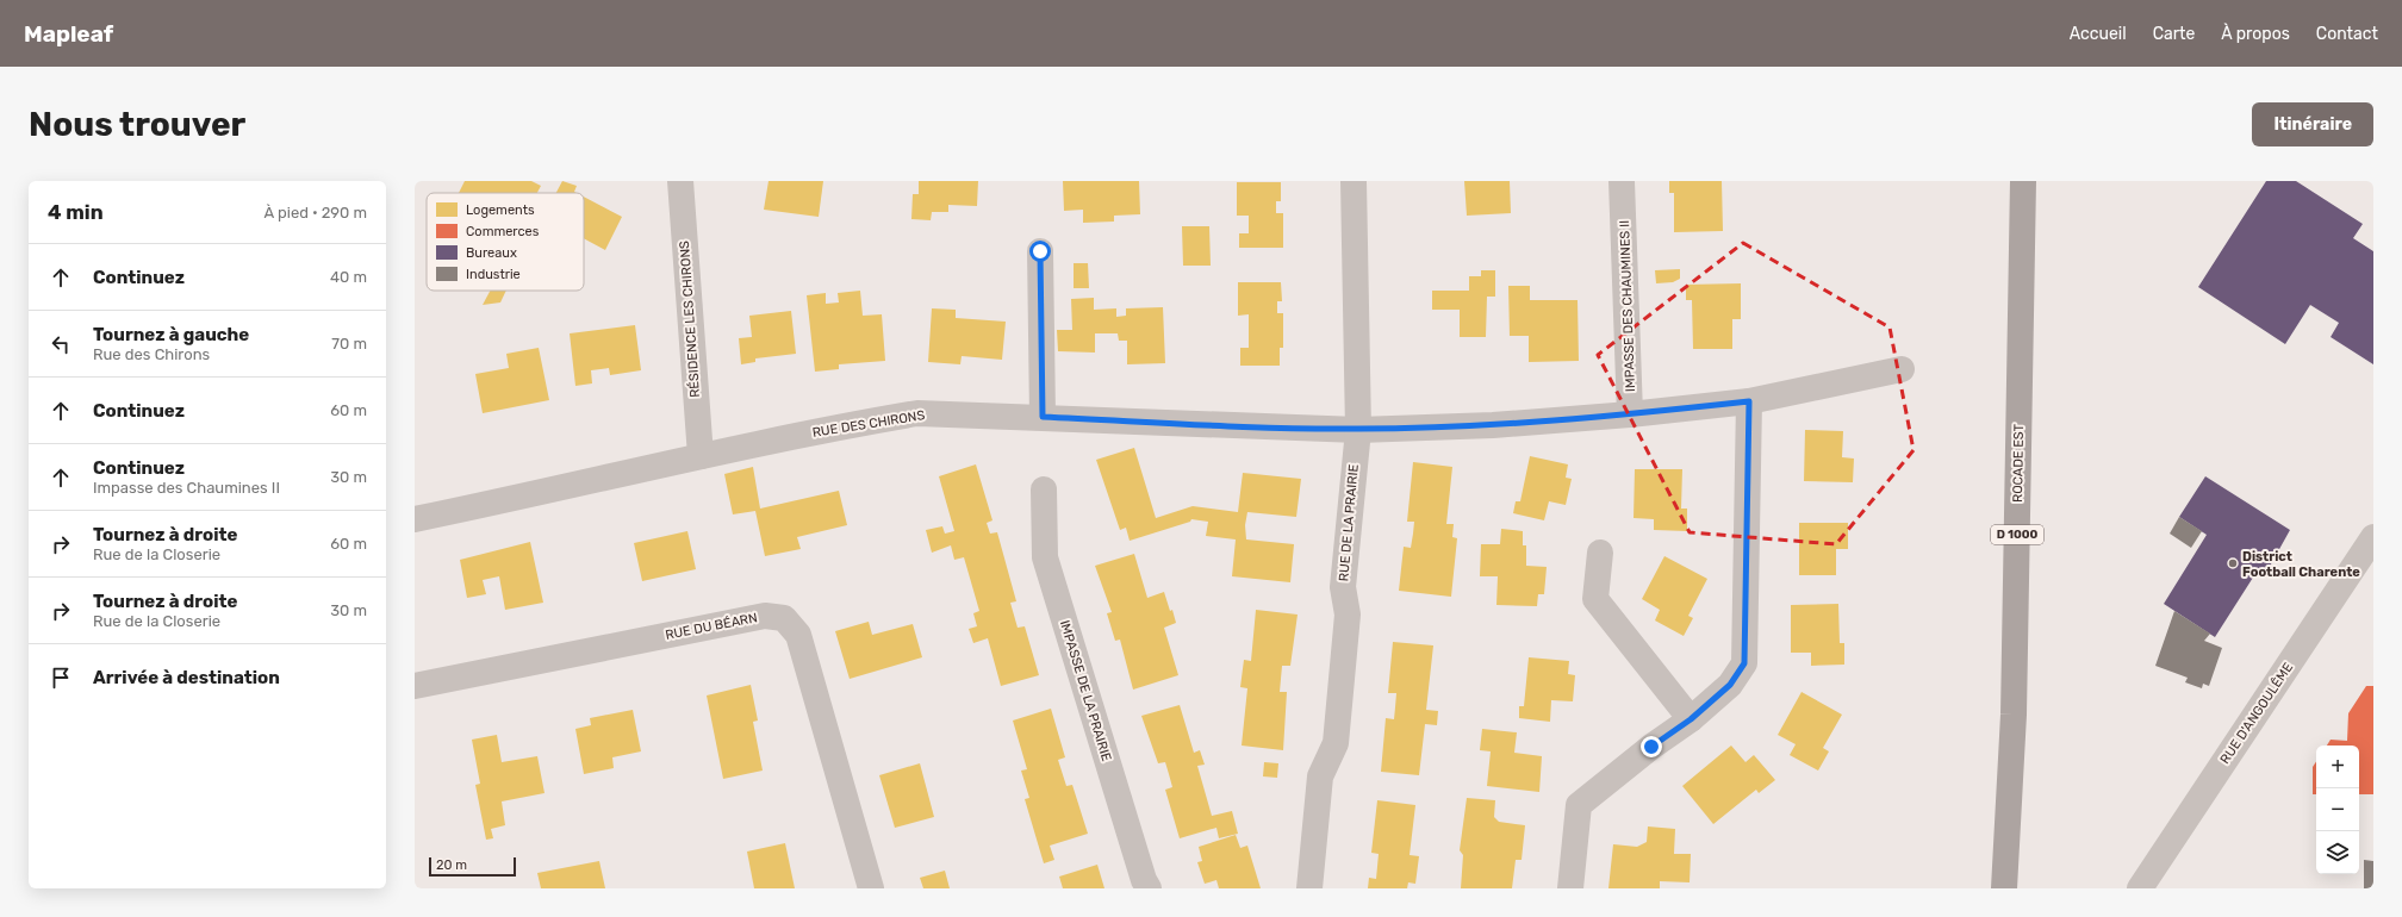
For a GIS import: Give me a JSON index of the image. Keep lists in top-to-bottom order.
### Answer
{
  "streets": {
    "main road": ["ROCADE EST", "D 1000"],
    "street": [
      "IMPASSE DES CHAUMINES II",
      "RÉSIDENCE LES CHIRONS",
      "RUE DES CHIRONS",
      "RUE DE LA PRAIRIE",
      "RUE DU BÉARN",
      "IMPASSE DE LA PRAIRIE",
      "RUE D'ANGOULÊME"
    ]
  },
  "crossings": [
    ["IMPASSE DES CHAUMINES II", "RUE DES CHIRONS"],
    ["RÉSIDENCE LES CHIRONS", "RUE DES CHIRONS"],
    ["RUE DES CHIRONS", "RUE DE LA PRAIRIE"]
  ],
  "places": ["District Football Charente"],
  "legend": [
    "Logements",
    "Commerces",
    "Bureaux",
    "Industrie"
  ],
  "scale_bar": "20 m",
  "page": {
    "header": "Mapleaf",
    "nav": [
      "Accueil",
      "Carte",
      "À propos",
      "Contact"
    ],
    "buttons": "Itinéraire",
    "title": "Nous trouver",
    "heading": ["4 min", "À pied · 290 m"],
    "list": [
      ["Continuez", "40 m"],
      ["Tournez à gauche", "Rue des Chirons", "70 m"],
      ["Continuez", "60 m"],
      ["Continuez", "Impasse des Chaumines II", "30 m"],
      ["Tournez à droite", "Rue de la Closerie", "60 m"],
      ["Tournez à droite", "Rue de la Closerie", "30 m"],
      "Arrivée à destination"
    ],
    "map_buttons": ["+", "−"],
    "scale": "20 m"
  }
}
